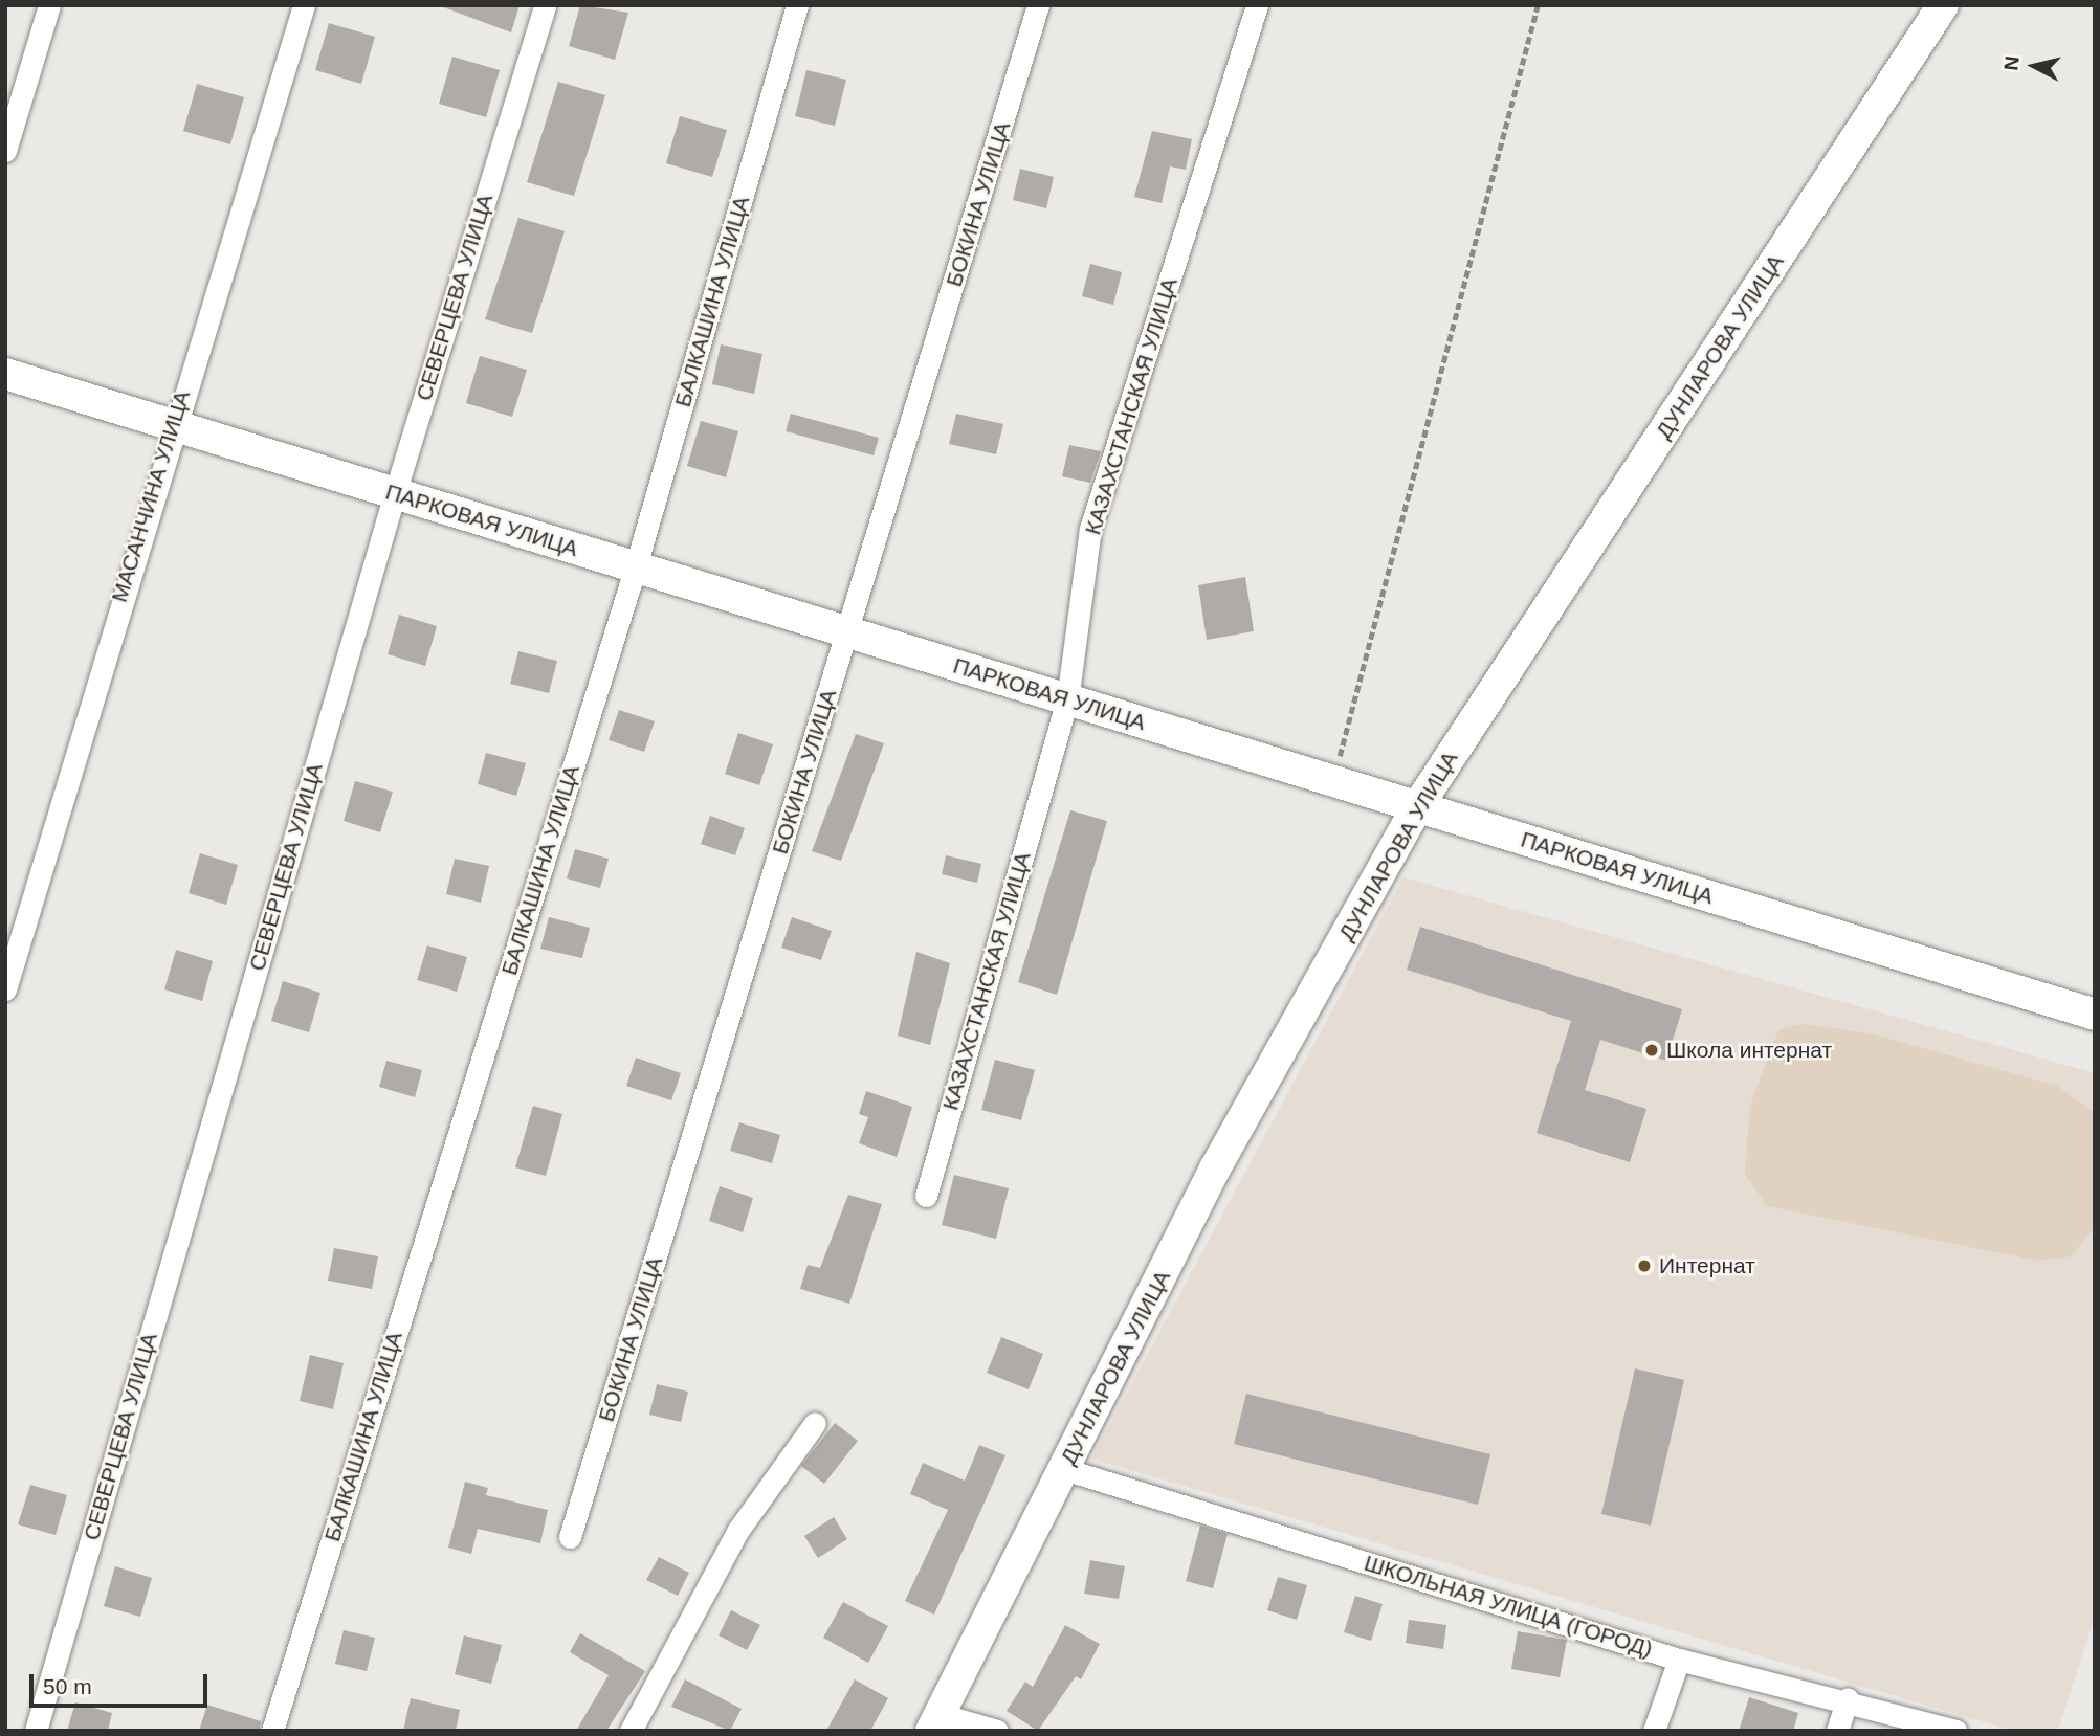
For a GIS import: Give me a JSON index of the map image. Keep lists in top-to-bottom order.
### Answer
{
  "streets": {
    "street": [
      "БОКИНА УЛИЦА",
      "СЕВЕРЦЕВА УЛИЦА",
      "БАЛКАШИНА УЛИЦА",
      "ДУНЛАРОВА УЛИЦА",
      "КАЗАХСТАНСКАЯ УЛИЦА",
      "МАСАНЧИНА УЛИЦА",
      "ПАРКОВАЯ УЛИЦА",
      "ШКОЛЬНАЯ УЛИЦА (ГОРОД)"
    ]
  },
  "crossings": [
    ["БОКИНА УЛИЦА", "ПАРКОВАЯ УЛИЦА"],
    ["СЕВЕРЦЕВА УЛИЦА", "ПАРКОВАЯ УЛИЦА"],
    ["БАЛКАШИНА УЛИЦА", "ПАРКОВАЯ УЛИЦА"],
    ["ДУНЛАРОВА УЛИЦА", "ПАРКОВАЯ УЛИЦА"],
    ["ДУНЛАРОВА УЛИЦА", "ШКОЛЬНАЯ УЛИЦА (ГОРОД)"],
    ["КАЗАХСТАНСКАЯ УЛИЦА", "ПАРКОВАЯ УЛИЦА"],
    ["МАСАНЧИНА УЛИЦА", "ПАРКОВАЯ УЛИЦА"]
  ],
  "places": ["Школа интернат", "Интернат"],
  "scale_bar": "50 m",
  "north": "left"
}
